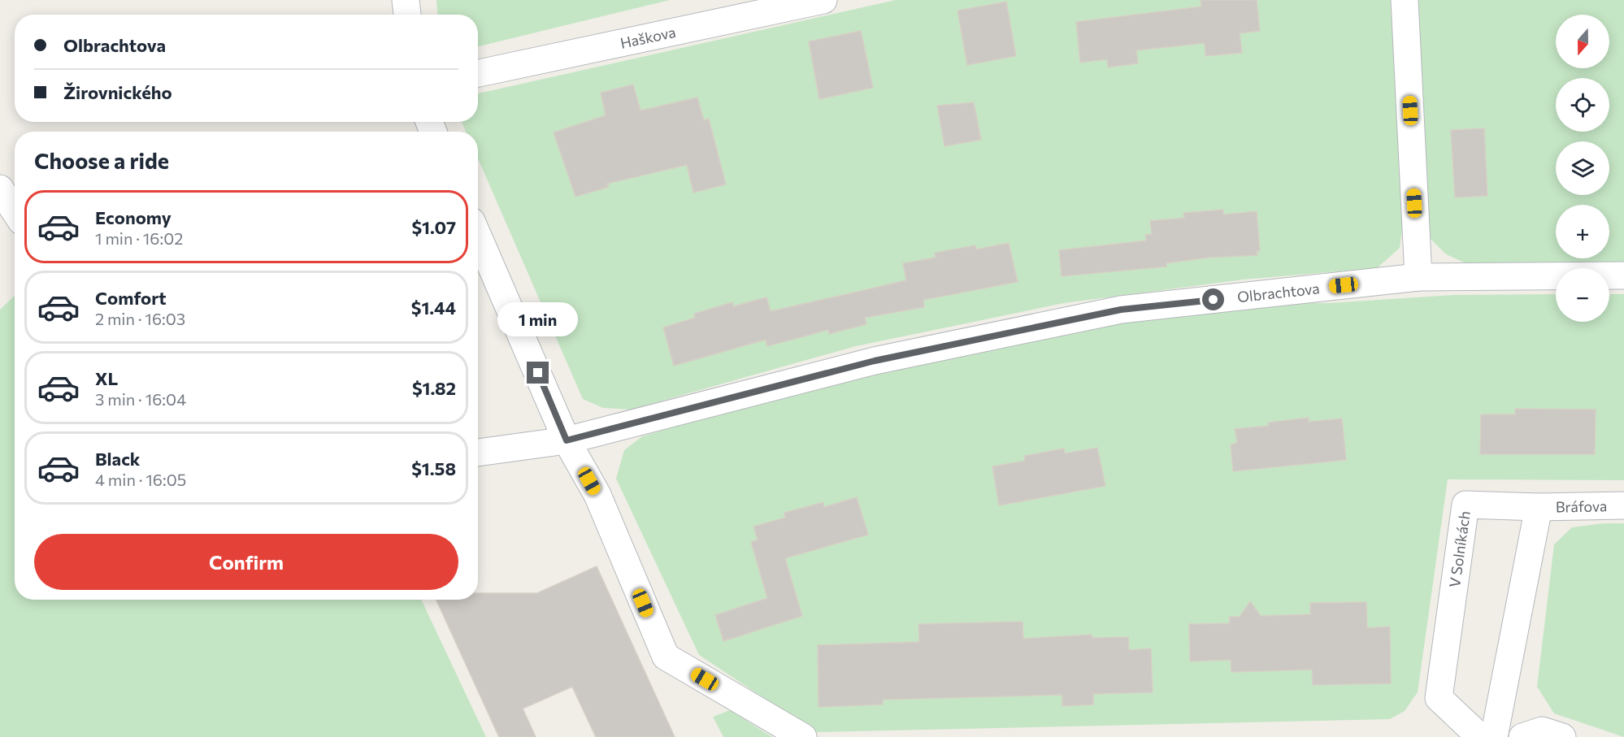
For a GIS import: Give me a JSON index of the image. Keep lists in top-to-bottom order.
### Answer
{
  "streets": {
    "street": [
      "Haškova",
      "Olbrachtova",
      "Bráfova",
      "V Solníkách"
    ]
  },
  "crossings": [
    ["Bráfova", "V Solníkách"]
  ],
  "north": "bottom",
  "page": {
    "map_buttons": ["+", "−"],
    "banner": ["Olbrachtova", "Žirovnického"],
    "heading": "Choose a ride",
    "list": [
      {
        "name": "Economy",
        "note": "1 min · 16:02",
        "value": "$1.07"
      },
      {
        "name": "Comfort",
        "note": "2 min · 16:03",
        "value": "$1.44"
      },
      {
        "name": "XL",
        "note": "3 min · 16:04",
        "value": "$1.82"
      },
      {
        "name": "Black",
        "note": "4 min · 16:05",
        "value": "$1.58"
      }
    ],
    "bubble": "1 min",
    "buttons": "Confirm"
  }
}
